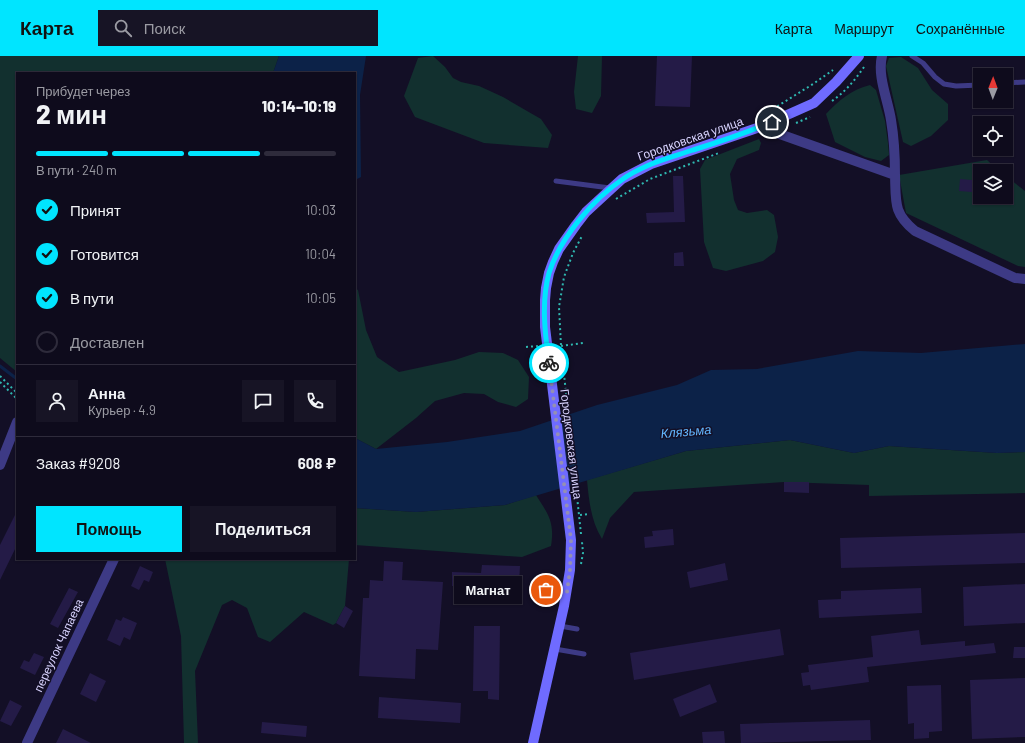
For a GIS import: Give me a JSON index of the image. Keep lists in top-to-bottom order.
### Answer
{
  "streets": {
    "main road": ["Городковская улица"],
    "street": ["переулок Чапаева"]
  },
  "water": ["Клязьма"],
  "places": ["Магнат"],
  "north": "top",
  "page": {
    "header": "Карта",
    "search": "Поиск",
    "nav": ["Карта", "Маршрут", "Сохранённые"],
    "heading": ["2 мин", "Прибудет через", "10:14–10:19"],
    "panel": [
      "Анна",
      "Курьер · 4.9",
      "Заказ #9208",
      "608 ₽"
    ],
    "bar": "В пути · 240 m",
    "list": [
      ["Принят", "10:03"],
      ["Готовится", "10:04"],
      ["В пути", "10:05"],
      "Доставлен"
    ],
    "buttons": ["Помощь", "Поделиться"],
    "bubble": "Магнат"
  }
}
